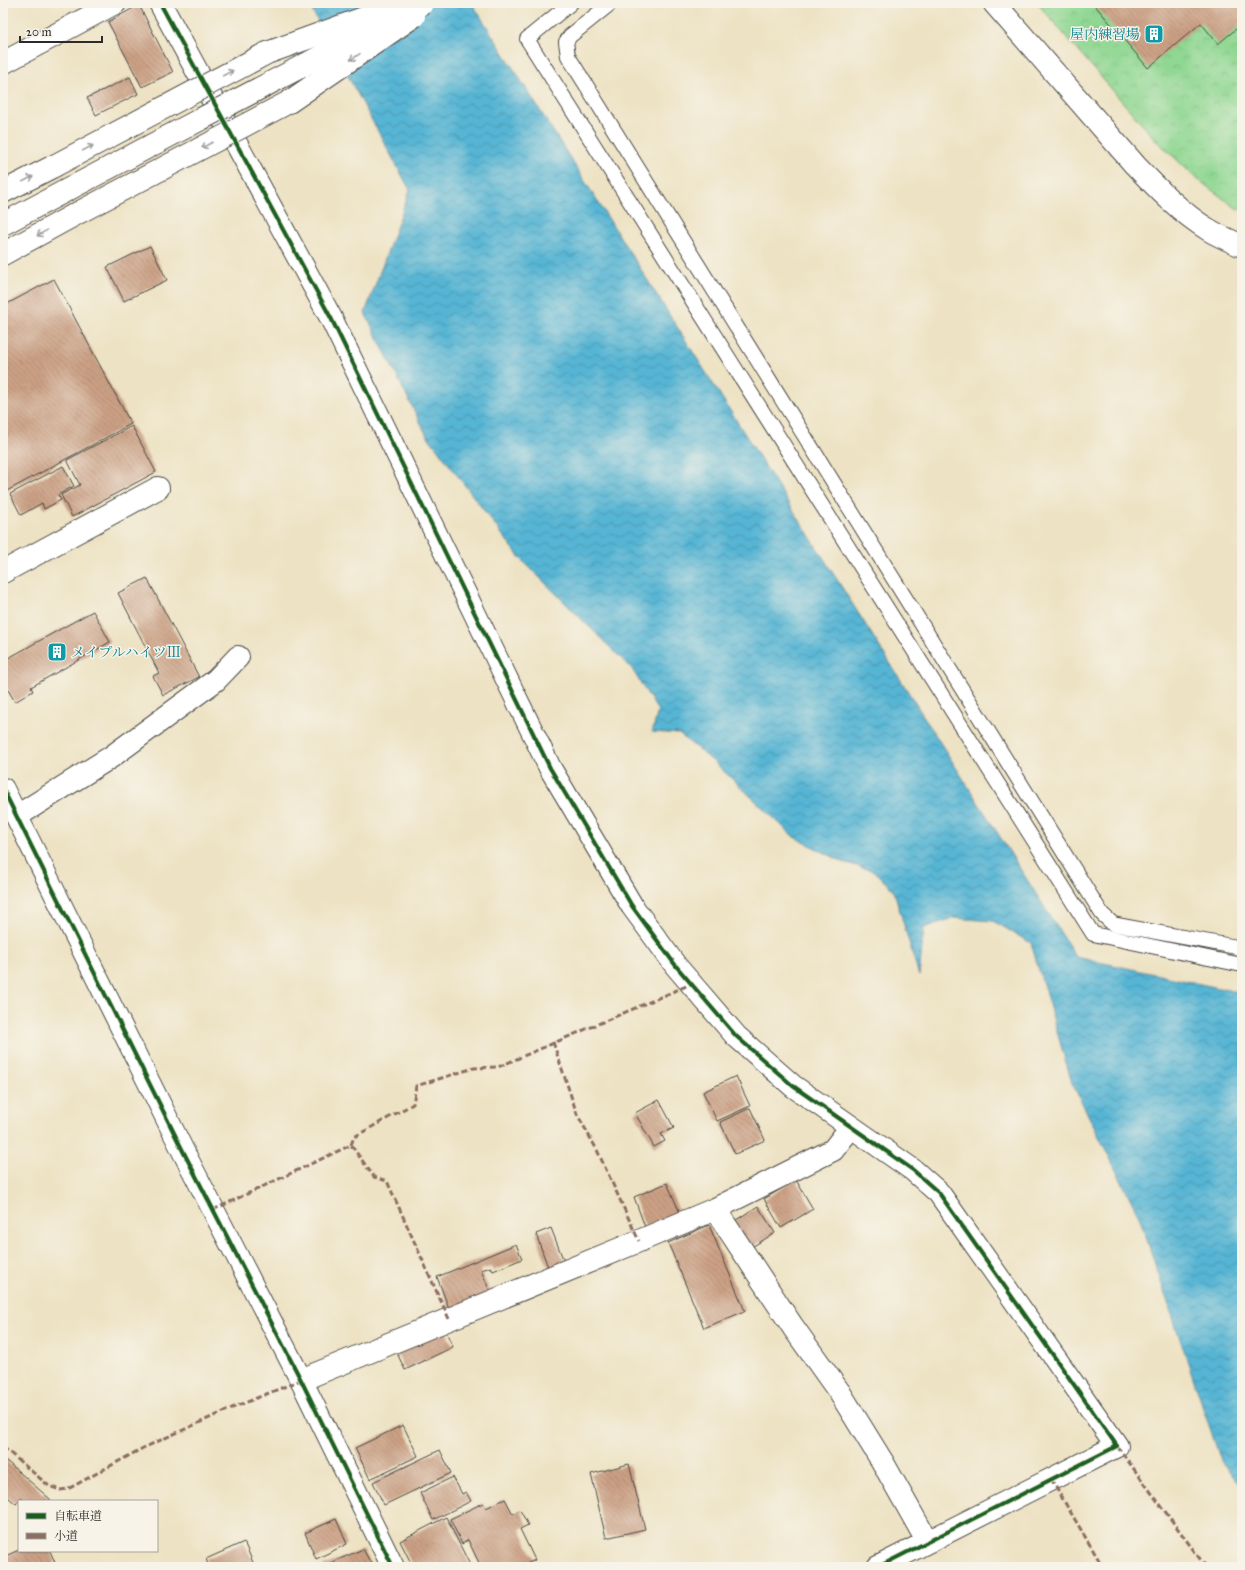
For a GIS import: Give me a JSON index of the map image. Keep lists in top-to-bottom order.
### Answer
{
  "places": {
    "building": ["屋内練習場", "メイプルハイツⅢ"]
  },
  "legend": ["自転車道", "小道"],
  "scale_bar": "20 m"
}
